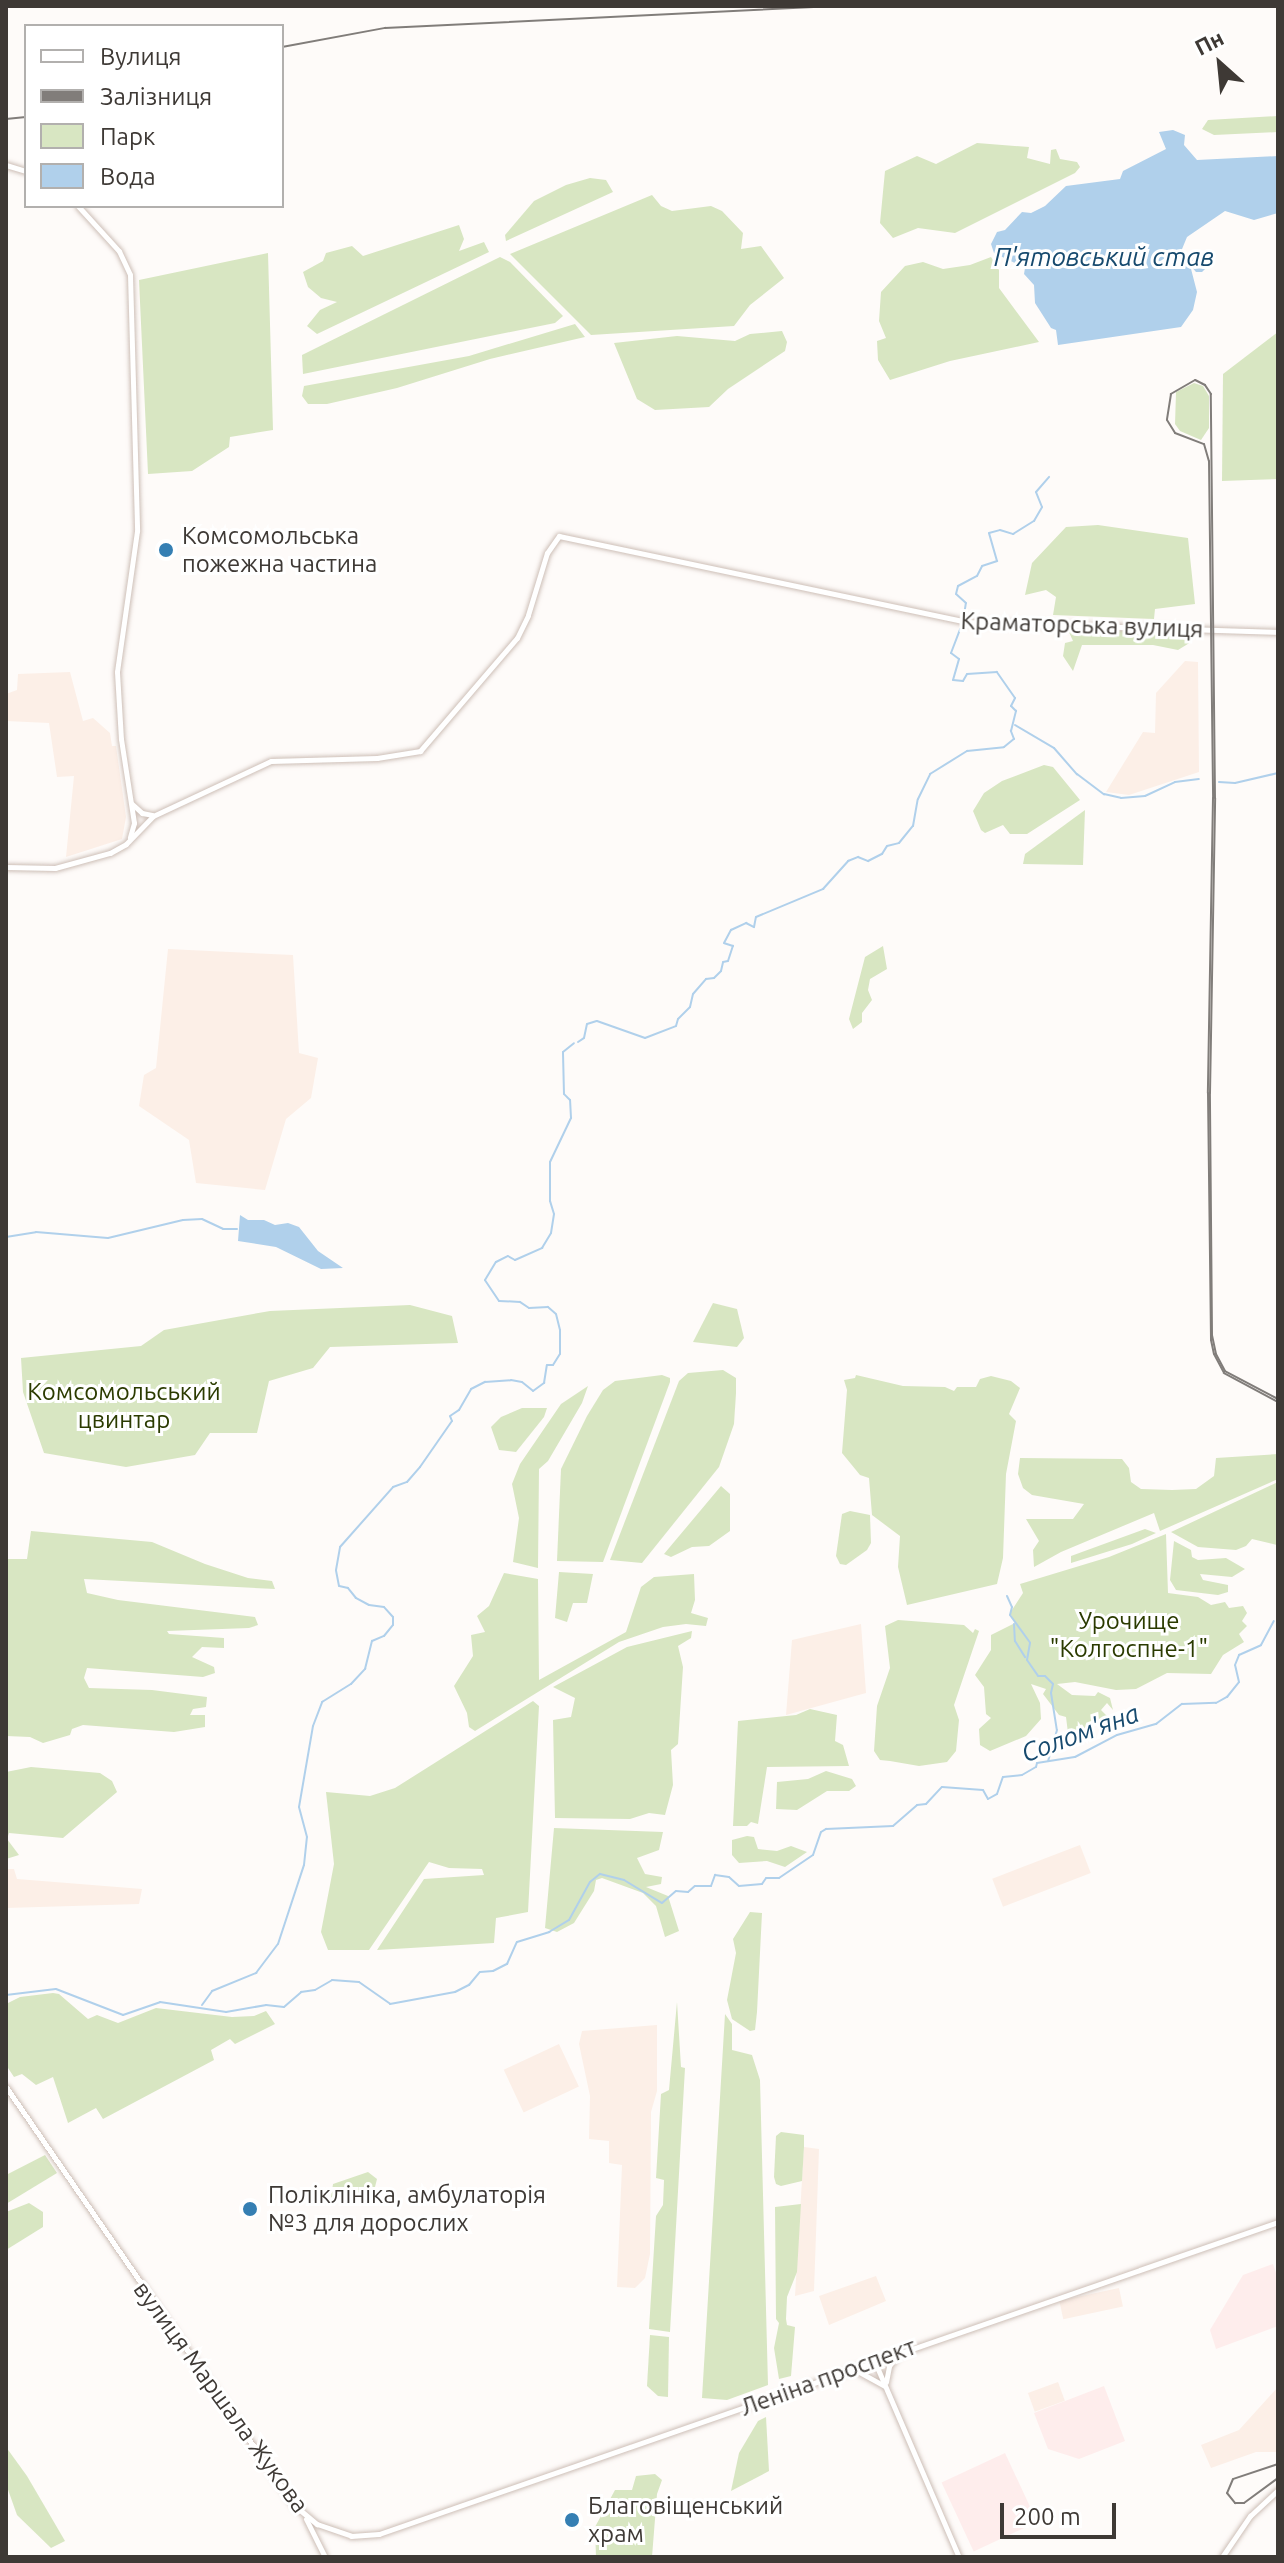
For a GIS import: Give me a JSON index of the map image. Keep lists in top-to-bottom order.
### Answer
{
  "streets": {
    "street": ["Краматорська вулиця", "Леніна проспект", "вулиця Маршала Жукова"]
  },
  "crossings": [
    ["Леніна проспект", "вулиця Маршала Жукова"]
  ],
  "water": ["П'ятовський став", "Солом'яна"],
  "parks": ["Комсомольський цвинтар", "Урочище \"Колгоспне-1\""],
  "places": ["Комсомольська пожежна частина", "Поліклініка, амбулаторія №3 для дорослих", "Благовіщенський храм"],
  "legend": [
    "Вулиця",
    "Залізниця",
    "Парк",
    "Вода"
  ],
  "scale_bar": "200 m",
  "north": "top left"
}
